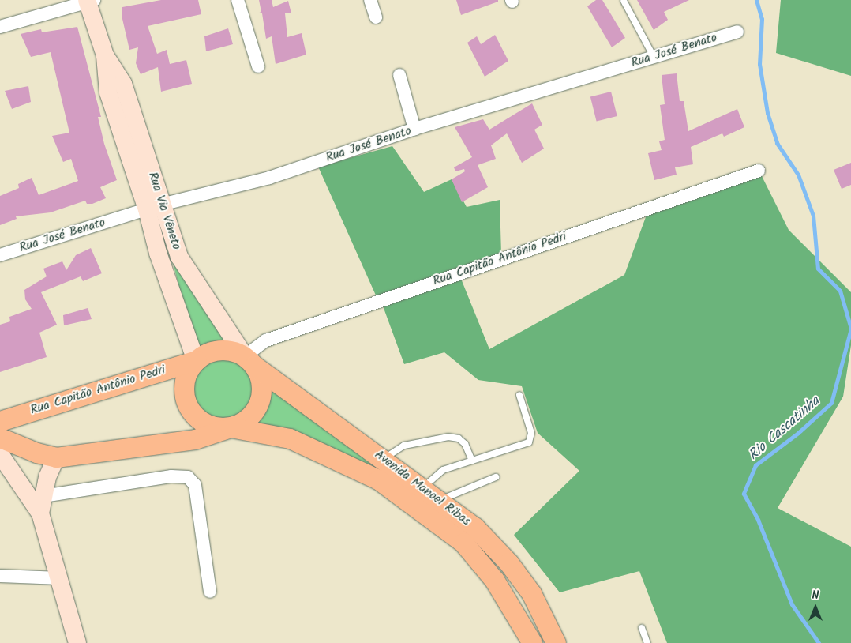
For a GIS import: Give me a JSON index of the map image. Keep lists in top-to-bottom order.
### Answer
{
  "streets": {
    "main road": ["Rua Via Vêneto", "Rua Capitão Antônio Pedri", "Avenida Manoel Ribas"],
    "street": ["Rua José Benato"]
  },
  "crossings": [
    ["Rua José Benato", "Rua Via Vêneto"],
    ["Rua Via Vêneto", "Rua Capitão Antônio Pedri"],
    ["Rua Via Vêneto", "Avenida Manoel Ribas"],
    ["Rua Capitão Antônio Pedri", "Avenida Manoel Ribas"]
  ],
  "water": ["Rio Cascatinha"],
  "north": "top"
}
